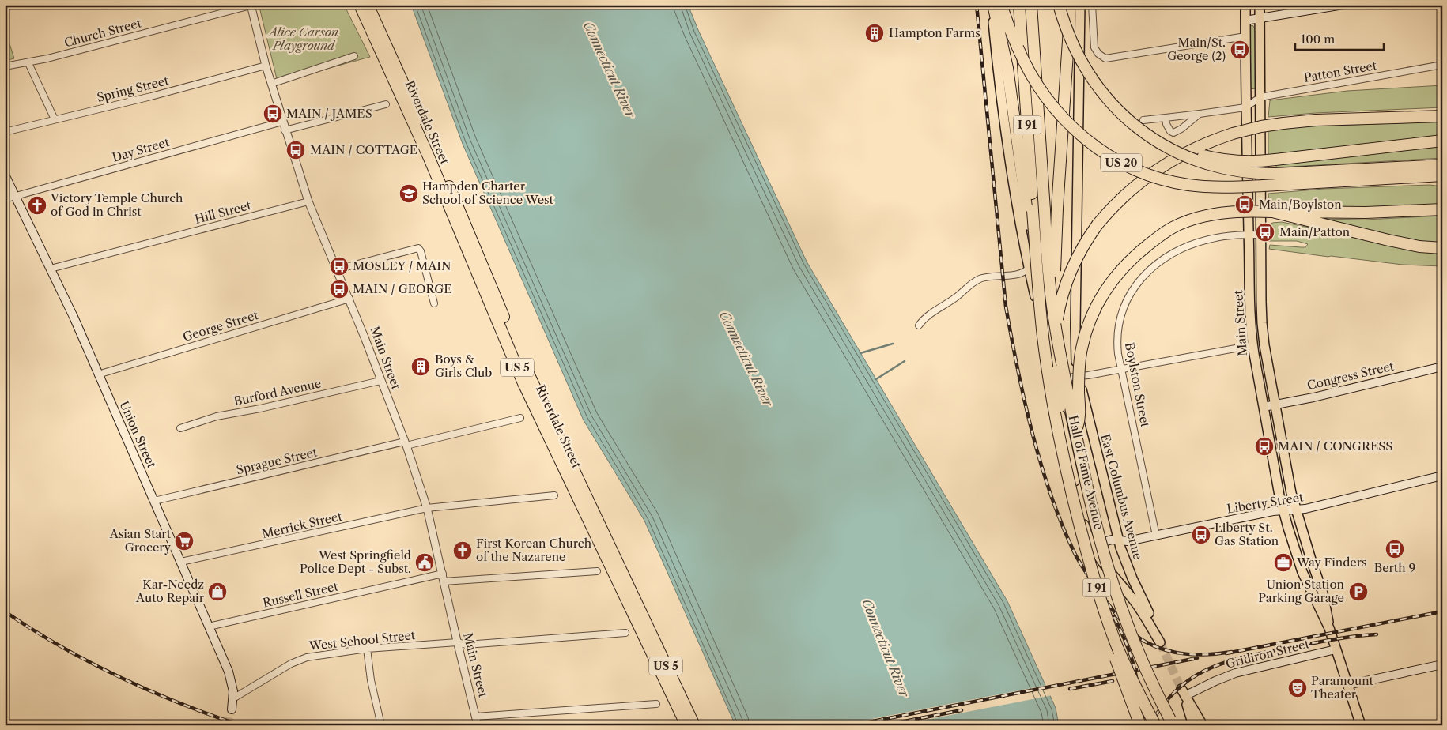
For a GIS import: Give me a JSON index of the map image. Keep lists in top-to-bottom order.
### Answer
{
  "streets": {
    "highway": [
      "Riverdale Street",
      "I 91",
      "US 20",
      "US 5"
    ],
    "main road": [
      "Main Street",
      "Congress Street",
      "Union Street",
      "Hall of Fame Avenue",
      "East Columbus Avenue",
      "Liberty Street",
      "Gridiron Street"
    ],
    "street": [
      "Church Street",
      "Patton Street",
      "Spring Street",
      "Day Street",
      "Hill Street",
      "George Street",
      "Boylston Street",
      "Burford Avenue",
      "Sprague Street",
      "Merrick Street",
      "Russell Street",
      "West School Street"
    ]
  },
  "crossings": [
    ["Church Street", "Main Street"],
    ["Patton Street", "Main Street"],
    ["Spring Street", "Main Street"],
    ["I 91", "Hall of Fame Avenue"],
    ["Day Street", "Main Street"],
    ["Day Street", "Union Street"],
    ["Hill Street", "Main Street"],
    ["Hill Street", "Union Street"],
    ["Main Street", "George Street"],
    ["Main Street", "Congress Street"],
    ["Main Street", "Boylston Street"],
    ["Main Street", "Burford Avenue"],
    ["Main Street", "Sprague Street"],
    ["Main Street", "Liberty Street"],
    ["Main Street", "Merrick Street"],
    ["Main Street", "Russell Street"],
    ["Main Street", "West School Street"],
    ["Main Street", "Gridiron Street"],
    ["George Street", "Union Street"],
    ["Boylston Street", "Liberty Street"],
    ["Union Street", "Sprague Street"],
    ["Union Street", "Merrick Street"],
    ["Union Street", "Russell Street"],
    ["Union Street", "West School Street"],
    ["Hall of Fame Avenue", "East Columbus Avenue"],
    ["Hall of Fame Avenue", "Liberty Street"],
    ["East Columbus Avenue", "Liberty Street"]
  ],
  "water": ["Connecticut River"],
  "parks": ["Alice Carson Playground"],
  "places": {
    "building": ["Hampton Farms", "Boys & Girls Club"],
    "bus stop": [
      "Main/St. George (2)",
      "MAIN / JAMES",
      "MAIN / COTTAGE",
      "Main/Boylston",
      "Main/Patton",
      "MOSLEY / MAIN",
      "MAIN / GEORGE",
      "MAIN / CONGRESS",
      "Liberty St. Gas Station",
      "Berth 9"
    ],
    "school or university": ["Hampden Charter School of Science West"],
    "church": ["Victory Temple Church of God in Christ", "First Korean Church of the Nazarene"],
    "supermarket": ["Asian Start Grocery"],
    "public building": ["West Springfield Police Dept - Subst."],
    "office": ["Way Finders"],
    "shop": ["Kar-Needz Auto Repair"],
    "parking": ["Union Station Parking Garage"],
    "theatre": ["Paramount Theater"]
  },
  "scale_bar": "100 m"
}
